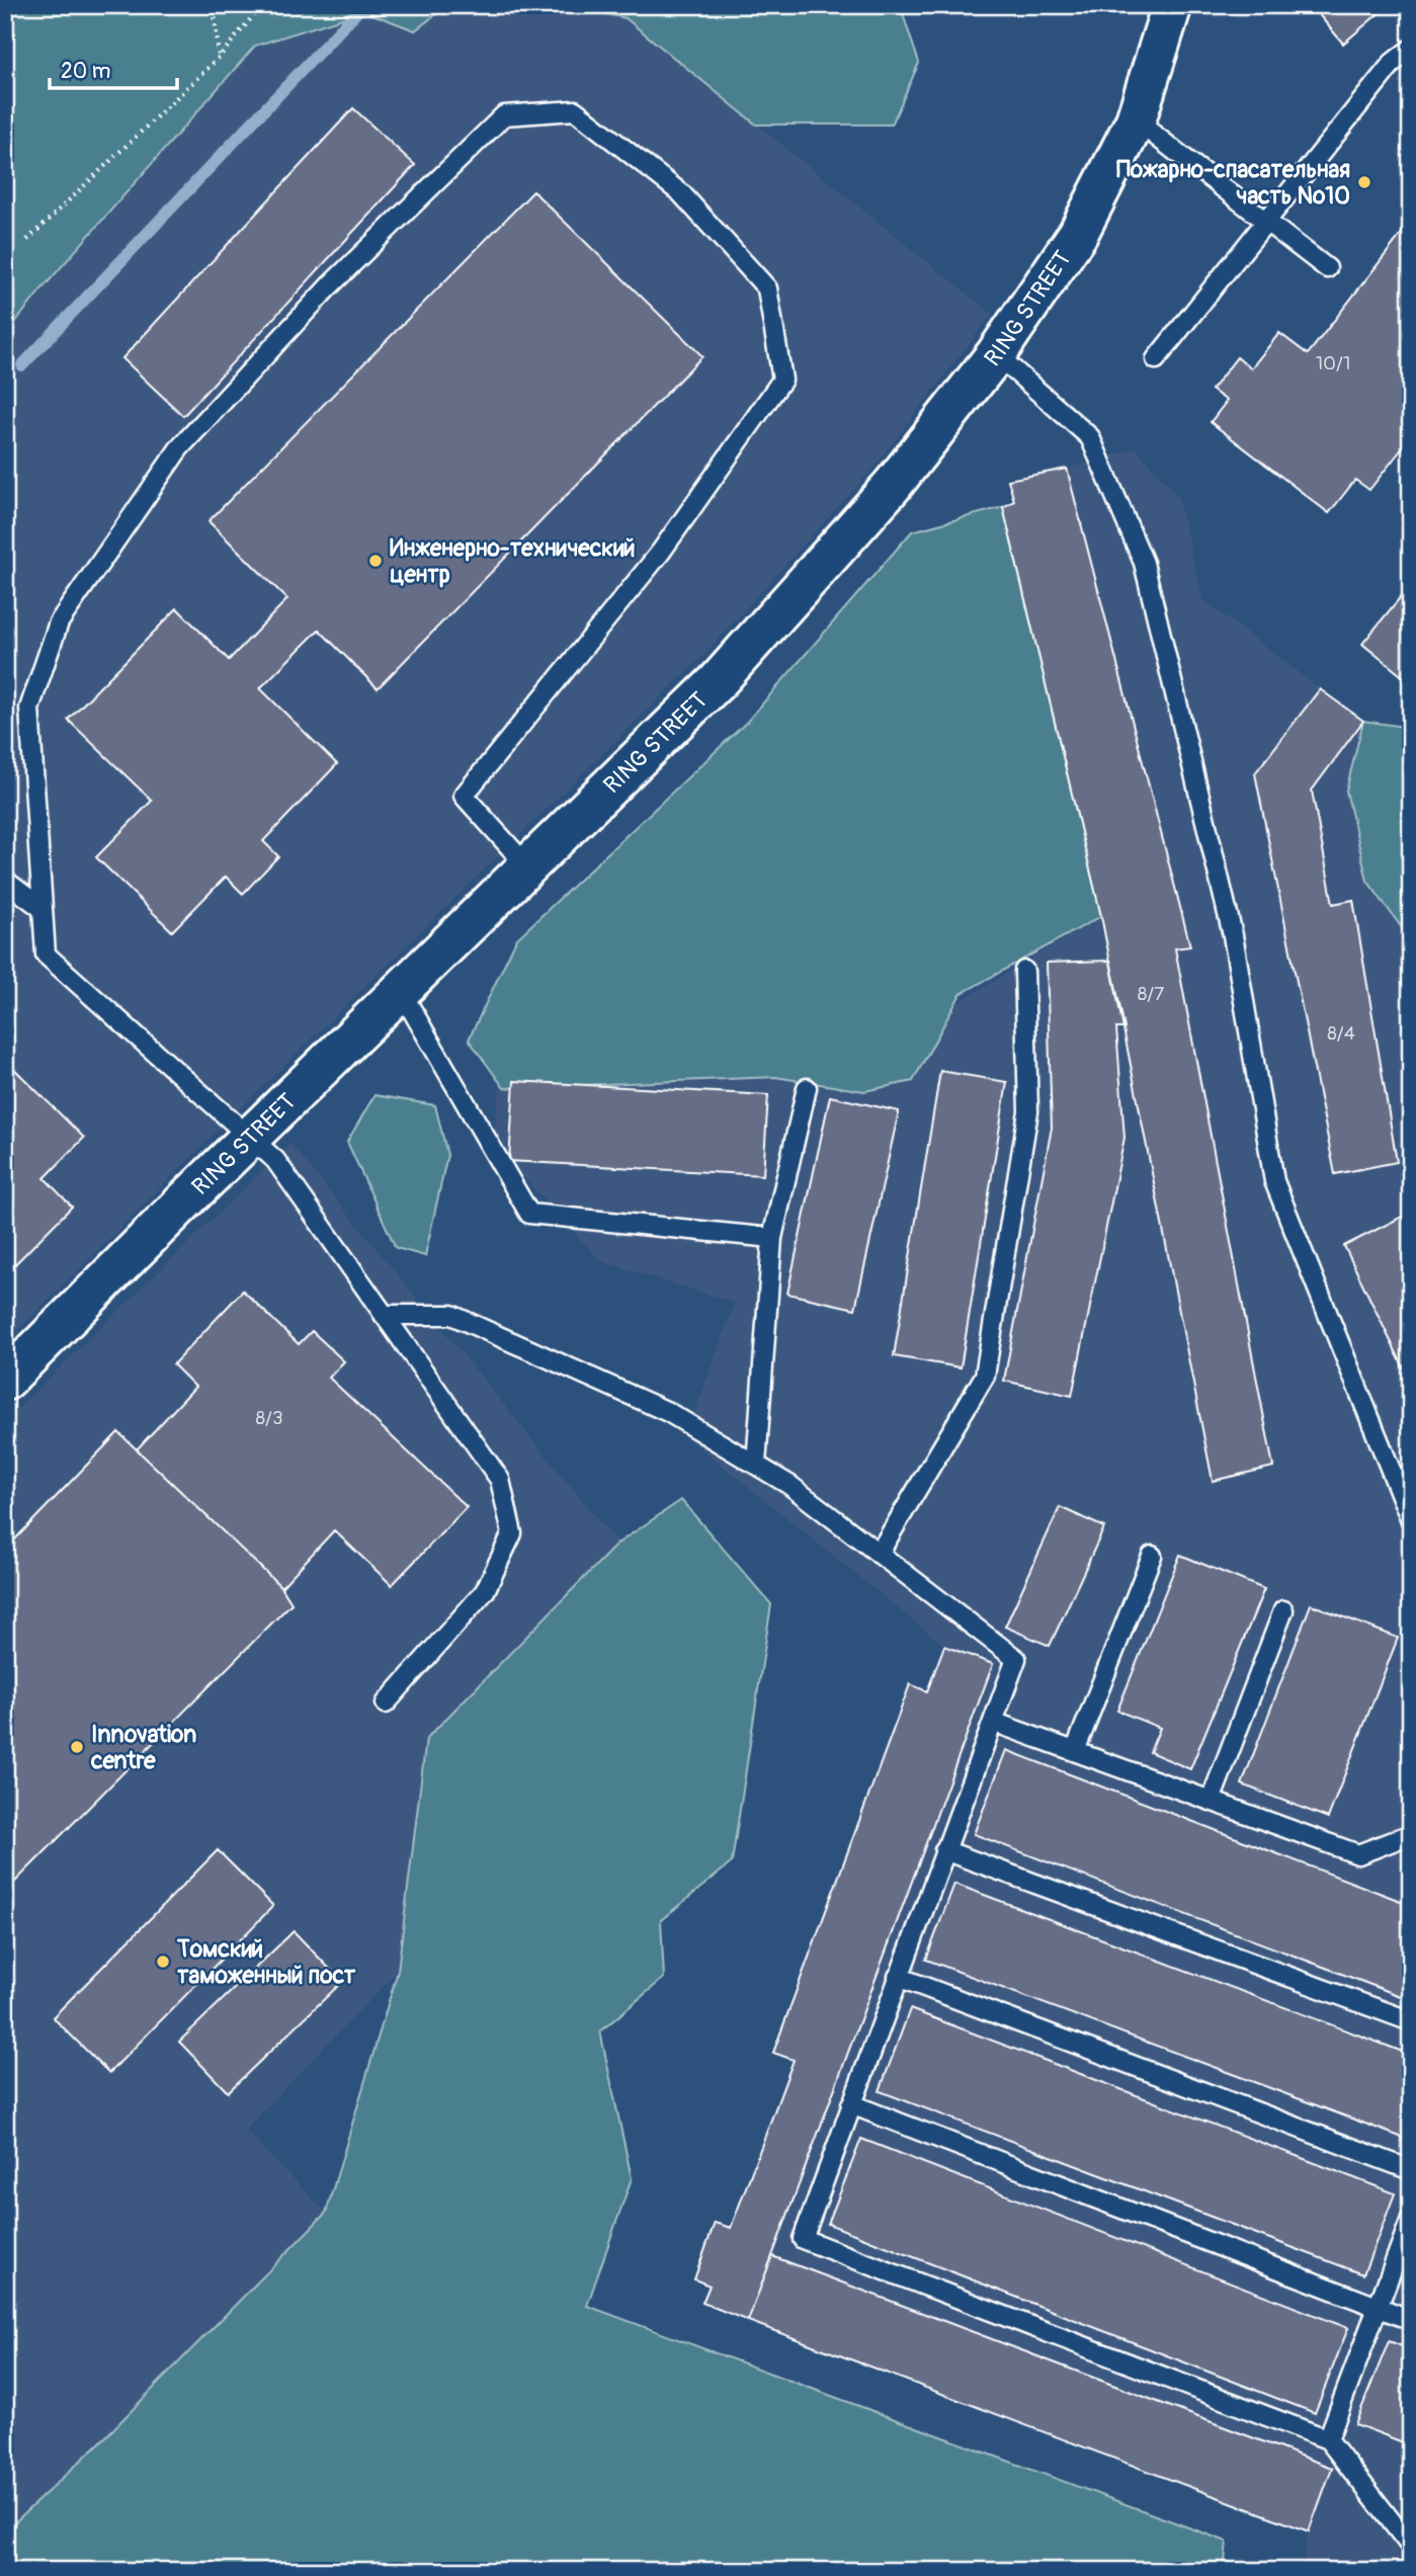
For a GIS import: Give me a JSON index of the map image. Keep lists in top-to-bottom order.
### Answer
{
  "streets": {
    "street": ["RING STREET"]
  },
  "places": [
    "Пожарно-спасательная часть №10",
    "Инженерно-технический центр",
    "Innovation centre",
    "Томский таможенный пост"
  ],
  "house_numbers": [
    "10/1",
    "8/7",
    "8/4",
    "8/3"
  ],
  "scale_bar": "20 m"
}
